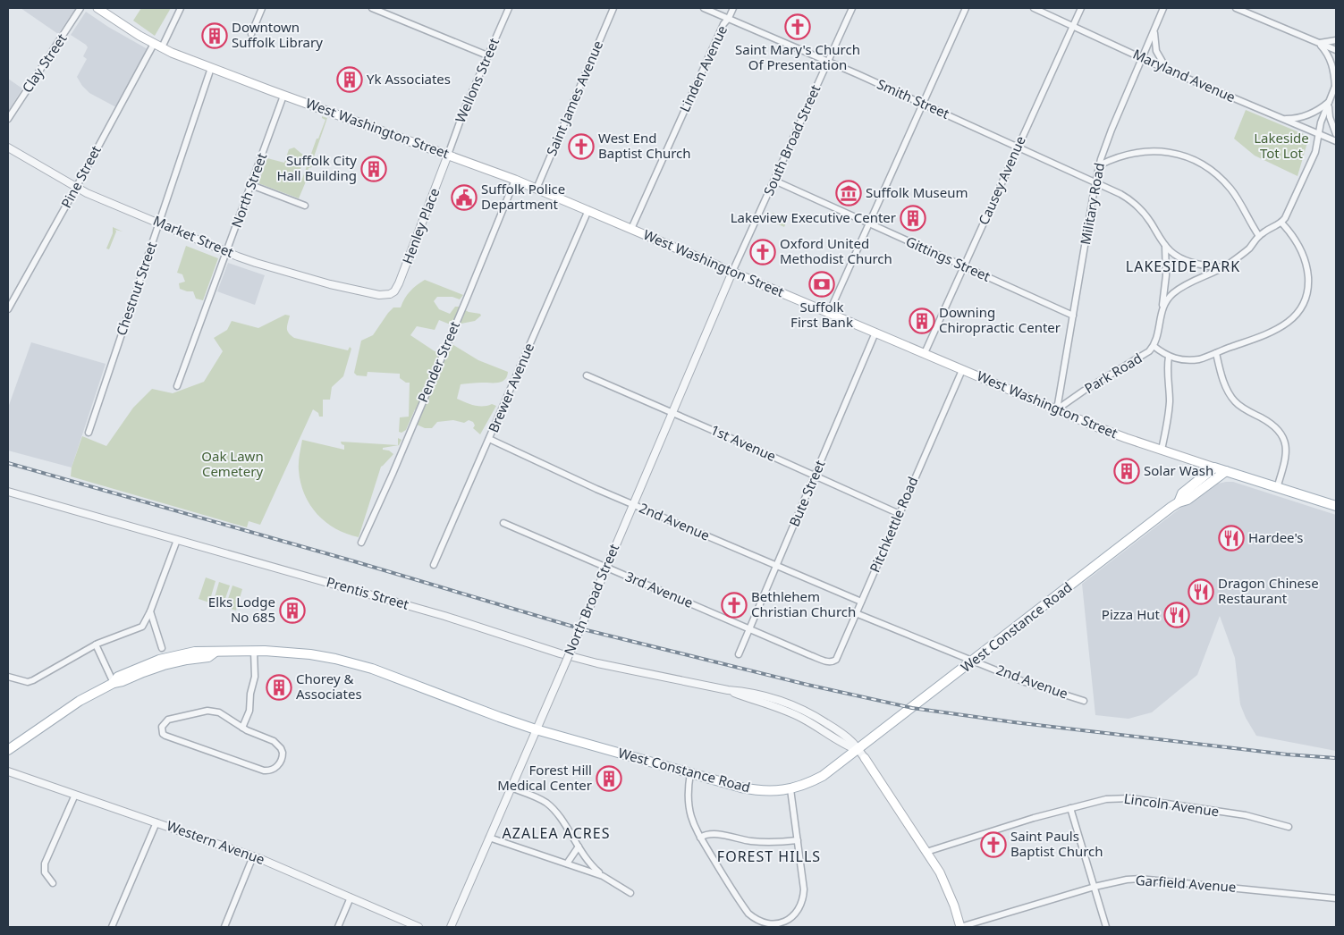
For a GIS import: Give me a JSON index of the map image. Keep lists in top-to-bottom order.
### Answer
{
  "streets": {
    "main road": ["West Washington Street", "West Constance Road"],
    "street": [
      "Clay Street",
      "Linden Avenue",
      "Maryland Avenue",
      "Wellons Street",
      "Saint James Avenue",
      "Smith Street",
      "South Broad Street",
      "Pine Street",
      "Causey Avenue",
      "North Street",
      "Military Road",
      "Henley Place",
      "Market Street",
      "Gittings Street",
      "Chestnut Street",
      "Pender Street",
      "Park Road",
      "Brewer Avenue",
      "1st Avenue",
      "Bute Street",
      "2nd Avenue",
      "Pitchkettle Road",
      "3rd Avenue",
      "Prentis Street",
      "North Broad Street",
      "Lincoln Avenue",
      "Western Avenue",
      "Garfield Avenue"
    ]
  },
  "crossings": [
    ["Linden Avenue", "Smith Street"],
    ["Linden Avenue", "West Washington Street"],
    ["Maryland Avenue", "Causey Avenue"],
    ["Maryland Avenue", "Military Road"],
    ["Wellons Street", "West Washington Street"],
    ["Wellons Street", "Henley Place"],
    ["Saint James Avenue", "West Washington Street"],
    ["Smith Street", "South Broad Street"],
    ["Smith Street", "Causey Avenue"],
    ["Smith Street", "Military Road"],
    ["West Washington Street", "South Broad Street"],
    ["West Washington Street", "Pine Street"],
    ["West Washington Street", "Causey Avenue"],
    ["West Washington Street", "North Street"],
    ["West Washington Street", "Military Road"],
    ["West Washington Street", "Henley Place"],
    ["West Washington Street", "Chestnut Street"],
    ["West Washington Street", "Pender Street"],
    ["West Washington Street", "Park Road"],
    ["West Washington Street", "Brewer Avenue"],
    ["West Washington Street", "Bute Street"],
    ["West Washington Street", "Pitchkettle Road"],
    ["West Washington Street", "North Broad Street"],
    ["West Washington Street", "West Constance Road"],
    ["South Broad Street", "Gittings Street"],
    ["South Broad Street", "North Broad Street"],
    ["Pine Street", "Market Street"],
    ["Causey Avenue", "Gittings Street"],
    ["North Street", "Market Street"],
    ["Military Road", "Gittings Street"],
    ["Military Road", "Park Road"],
    ["Henley Place", "Market Street"],
    ["Market Street", "Chestnut Street"],
    ["Brewer Avenue", "2nd Avenue"],
    ["1st Avenue", "Bute Street"],
    ["1st Avenue", "Pitchkettle Road"],
    ["1st Avenue", "North Broad Street"],
    ["Bute Street", "2nd Avenue"],
    ["Bute Street", "3rd Avenue"],
    ["2nd Avenue", "Pitchkettle Road"],
    ["2nd Avenue", "North Broad Street"],
    ["2nd Avenue", "West Constance Road"],
    ["Pitchkettle Road", "3rd Avenue"],
    ["3rd Avenue", "North Broad Street"],
    ["Prentis Street", "West Constance Road"],
    ["North Broad Street", "West Constance Road"]
  ],
  "districts": ["LAKESIDE PARK", "AZALEA ACRES", "FOREST HILLS"],
  "parks": ["Lakeside Tot Lot", "Oak Lawn Cemetery"],
  "places": {
    "church": [
      "Saint Mary's Church Of Presentation",
      "West End Baptist Church",
      "Oxford United Methodist Church",
      "Bethlehem Christian Church",
      "Saint Pauls Baptist Church"
    ],
    "building": [
      "Downtown Suffolk Library",
      "Yk Associates",
      "Suffolk City Hall Building",
      "Lakeview Executive Center",
      "Downing Chiropractic Center",
      "Solar Wash",
      "Elks Lodge No 685",
      "Chorey & Associates",
      "Forest Hill Medical Center"
    ],
    "museum": ["Suffolk Museum"],
    "public building": ["Suffolk Police Department"],
    "bank": ["Suffolk First Bank"],
    "restaurant": ["Hardee's", "Dragon Chinese Restaurant", "Pizza Hut"]
  }
}
